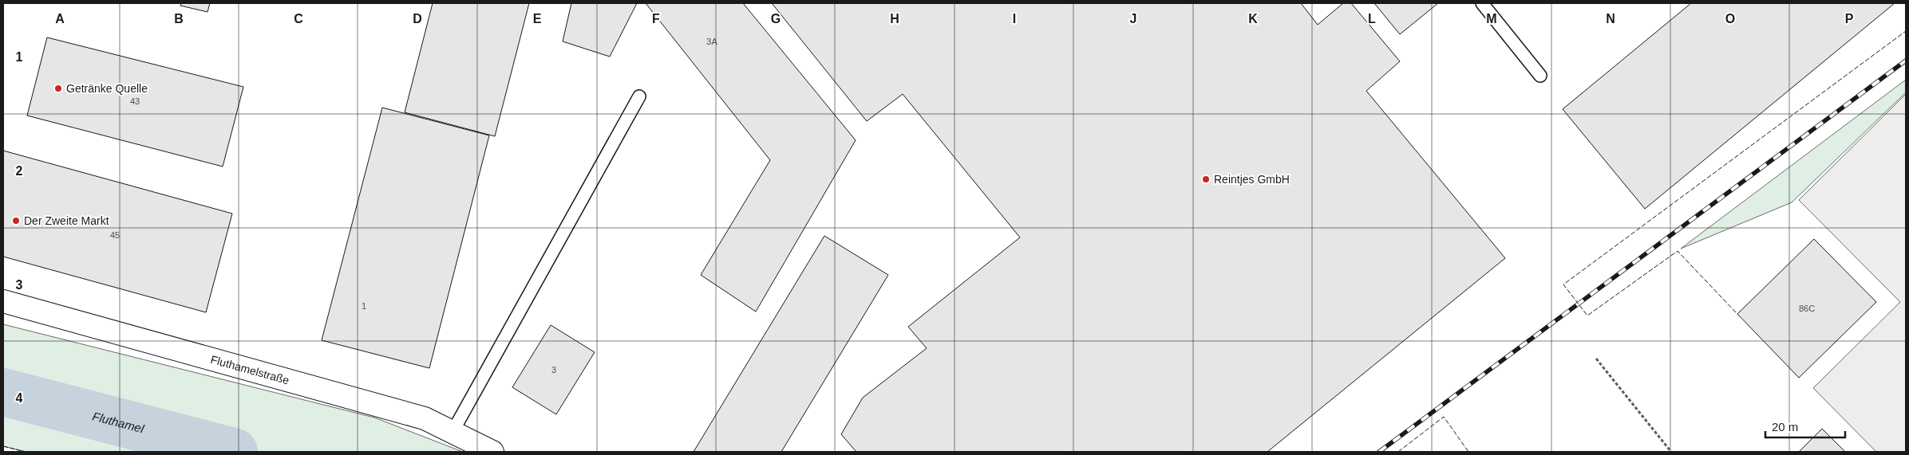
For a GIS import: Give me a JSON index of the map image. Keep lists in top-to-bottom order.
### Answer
{
  "streets": {
    "main road": ["Fluthamelstraße"]
  },
  "water": ["Fluthamel"],
  "places": ["Getränke Quelle", "Reintjes GmbH", "Der Zweite Markt"],
  "house_numbers": [
    "3A",
    "43",
    "45",
    "1",
    "86C",
    "3"
  ],
  "scale_bar": "20 m",
  "grid": {
    "columns": [
      "A",
      "B",
      "C",
      "D",
      "E",
      "F",
      "G",
      "H",
      "I",
      "J",
      "K",
      "L",
      "M",
      "N",
      "O",
      "P"
    ],
    "rows": [
      "1",
      "2",
      "3",
      "4"
    ]
  }
}
